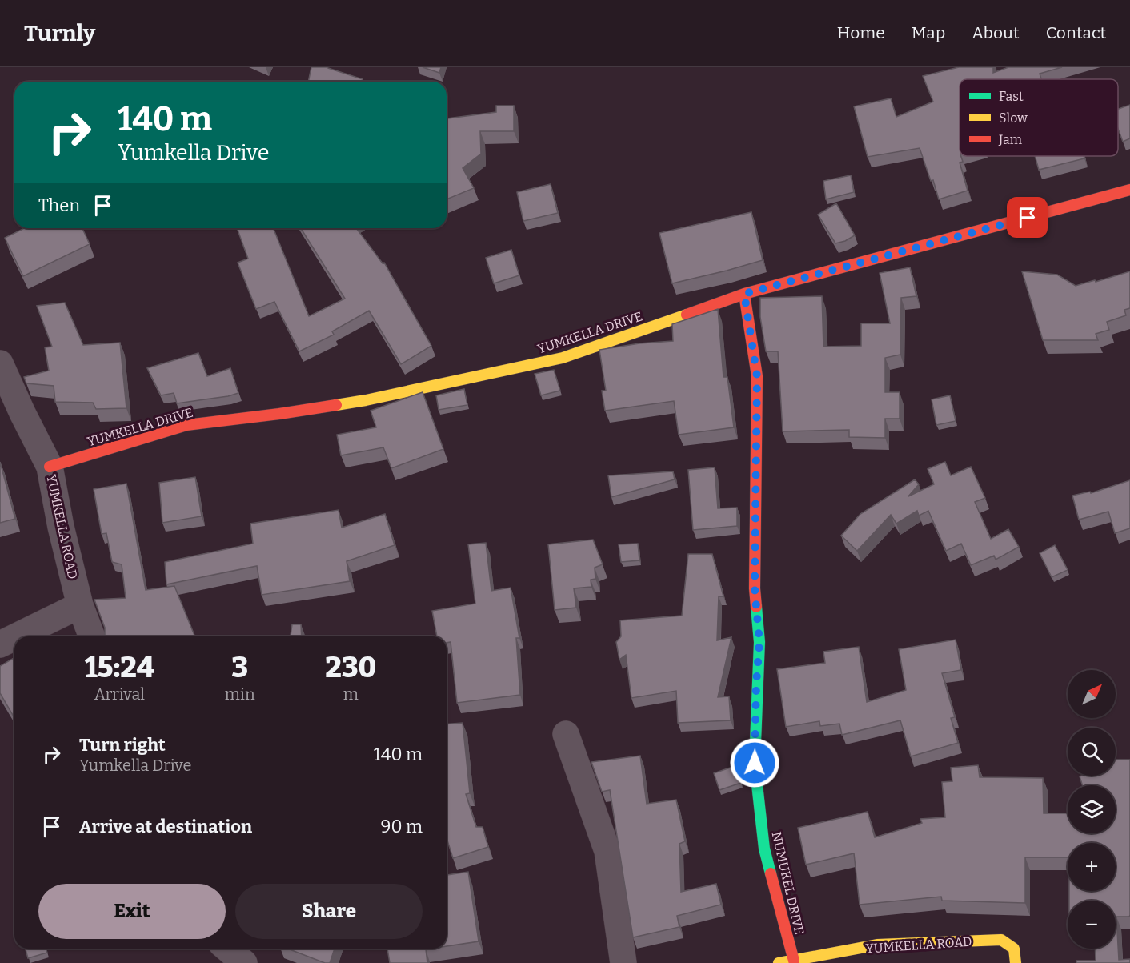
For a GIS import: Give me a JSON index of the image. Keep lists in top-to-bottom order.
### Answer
{
  "streets": {
    "street": ["YUMKELLA DRIVE", "YUMKELLA ROAD", "NUMUKEL DRIVE"]
  },
  "crossings": [
    ["YUMKELLA DRIVE", "YUMKELLA ROAD"],
    ["YUMKELLA DRIVE", "NUMUKEL DRIVE"],
    ["YUMKELLA ROAD", "NUMUKEL DRIVE"]
  ],
  "legend": ["Fast", "Slow", "Jam"],
  "north": "top right",
  "page": {
    "header": "Turnly",
    "nav": [
      "Home",
      "Map",
      "About",
      "Contact"
    ],
    "turn": ["140 m", "Yumkella Drive"],
    "then": "Then",
    "eta": [
      "15:24",
      "Arrival",
      "3",
      "min",
      "230",
      "m"
    ],
    "map_buttons": ["+", "−"],
    "list": [
      {
        "name": "Turn right",
        "note": "Yumkella Drive",
        "value": "140 m"
      },
      {
        "name": "Arrive at destination",
        "value": "90 m"
      }
    ],
    "buttons": ["Exit", "Share"]
  }
}
